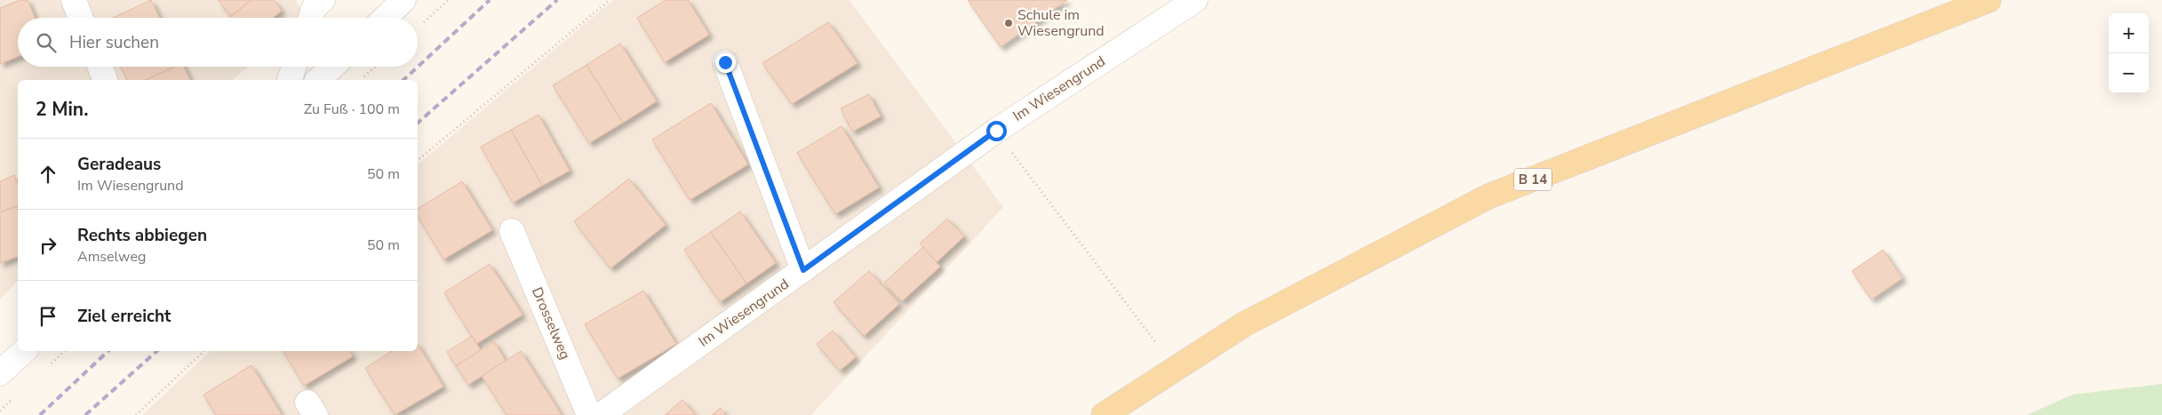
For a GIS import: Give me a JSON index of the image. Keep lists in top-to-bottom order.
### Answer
{
  "streets": {
    "main road": ["B 14"],
    "street": ["Im Wiesengrund", "Drosselweg"]
  },
  "places": ["Schule im Wiesengrund"],
  "page": {
    "map_buttons": ["+", "−"],
    "search": "Hier suchen",
    "heading": ["2 Min.", "Zu Fuß · 100 m"],
    "list": [
      ["Geradeaus", "Im Wiesengrund", "50 m"],
      ["Rechts abbiegen", "Amselweg", "50 m"],
      "Ziel erreicht"
    ]
  }
}
